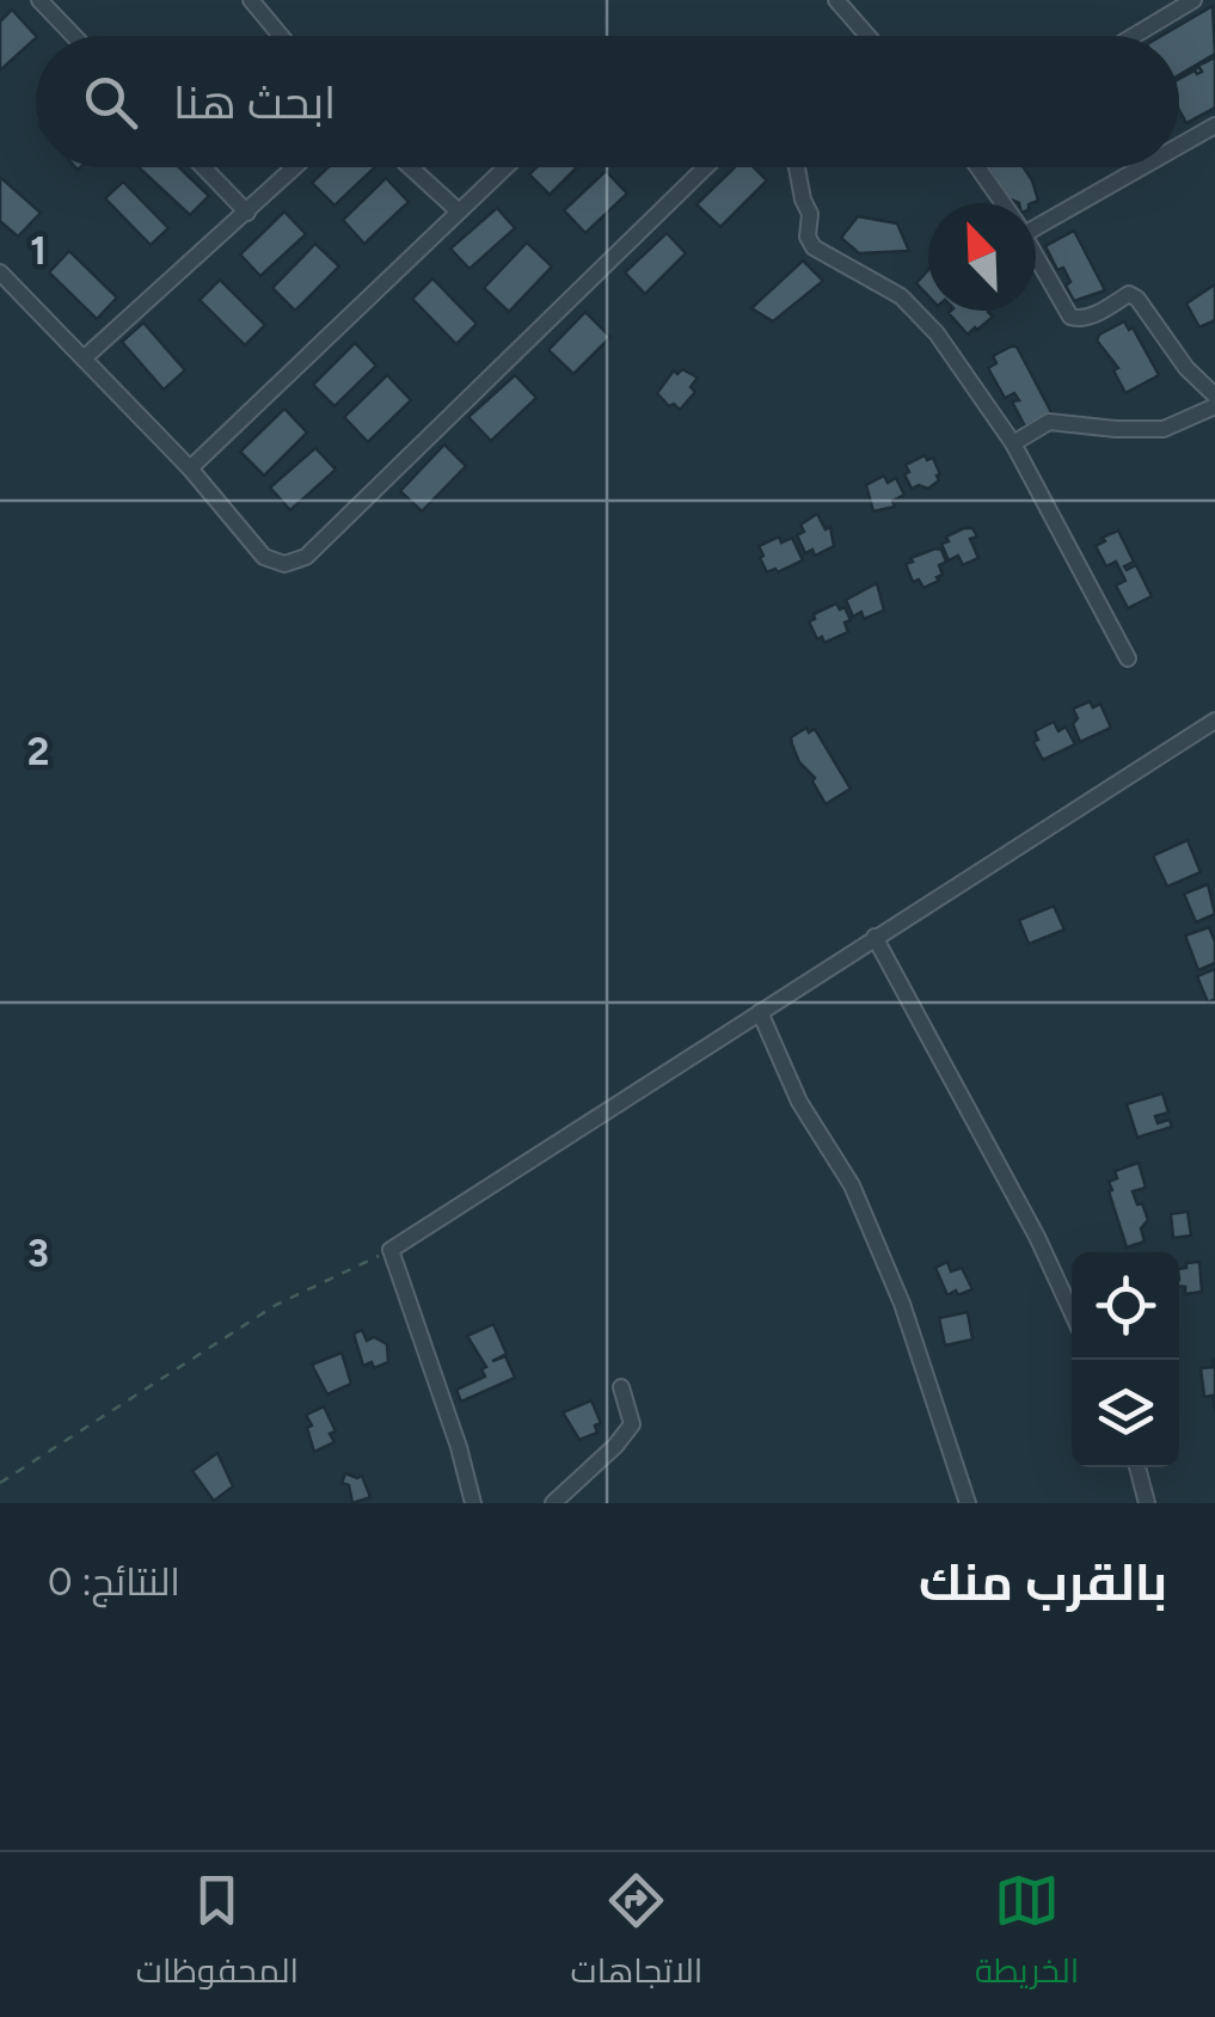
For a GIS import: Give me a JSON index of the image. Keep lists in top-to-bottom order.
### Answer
{
  "north": "top left",
  "page": {
    "search": "ابحث هنا",
    "heading": ["بالقرب منك", "النتائج: 0"],
    "nav": ["الخريطة", "الاتجاهات", "المحفوظات"]
  },
  "grid": {
    "rows": ["1", "2", "3"]
  }
}
